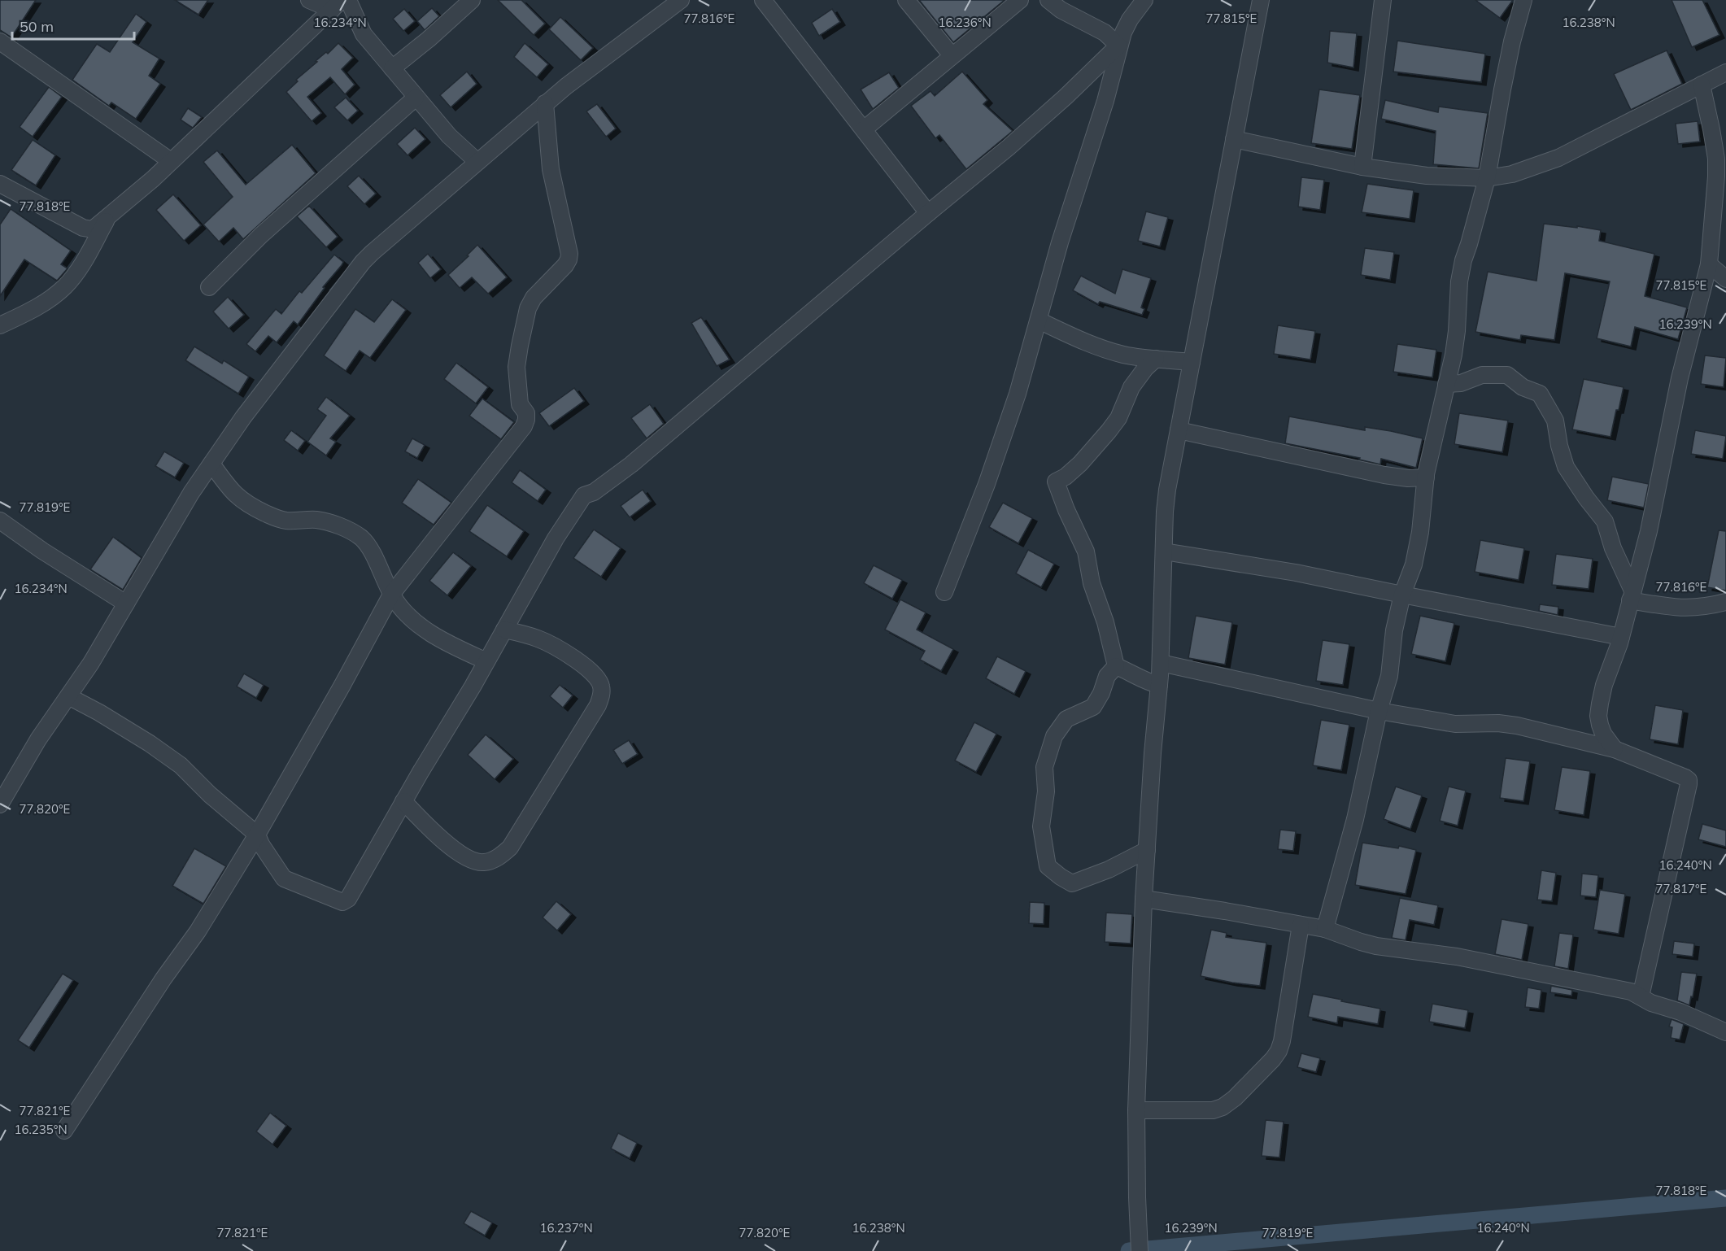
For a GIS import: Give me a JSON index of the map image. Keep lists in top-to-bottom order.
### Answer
{
  "scale_bar": "50 m",
  "coordinates": [
    "77.816°E",
    "77.815°E",
    "16.234°N",
    "16.236°N",
    "16.238°N",
    "77.818°E",
    "16.239°N",
    "77.819°E",
    "77.820°E",
    "16.240°N",
    "77.817°E",
    "77.821°E",
    "16.235°N",
    "16.237°N"
  ]
}
